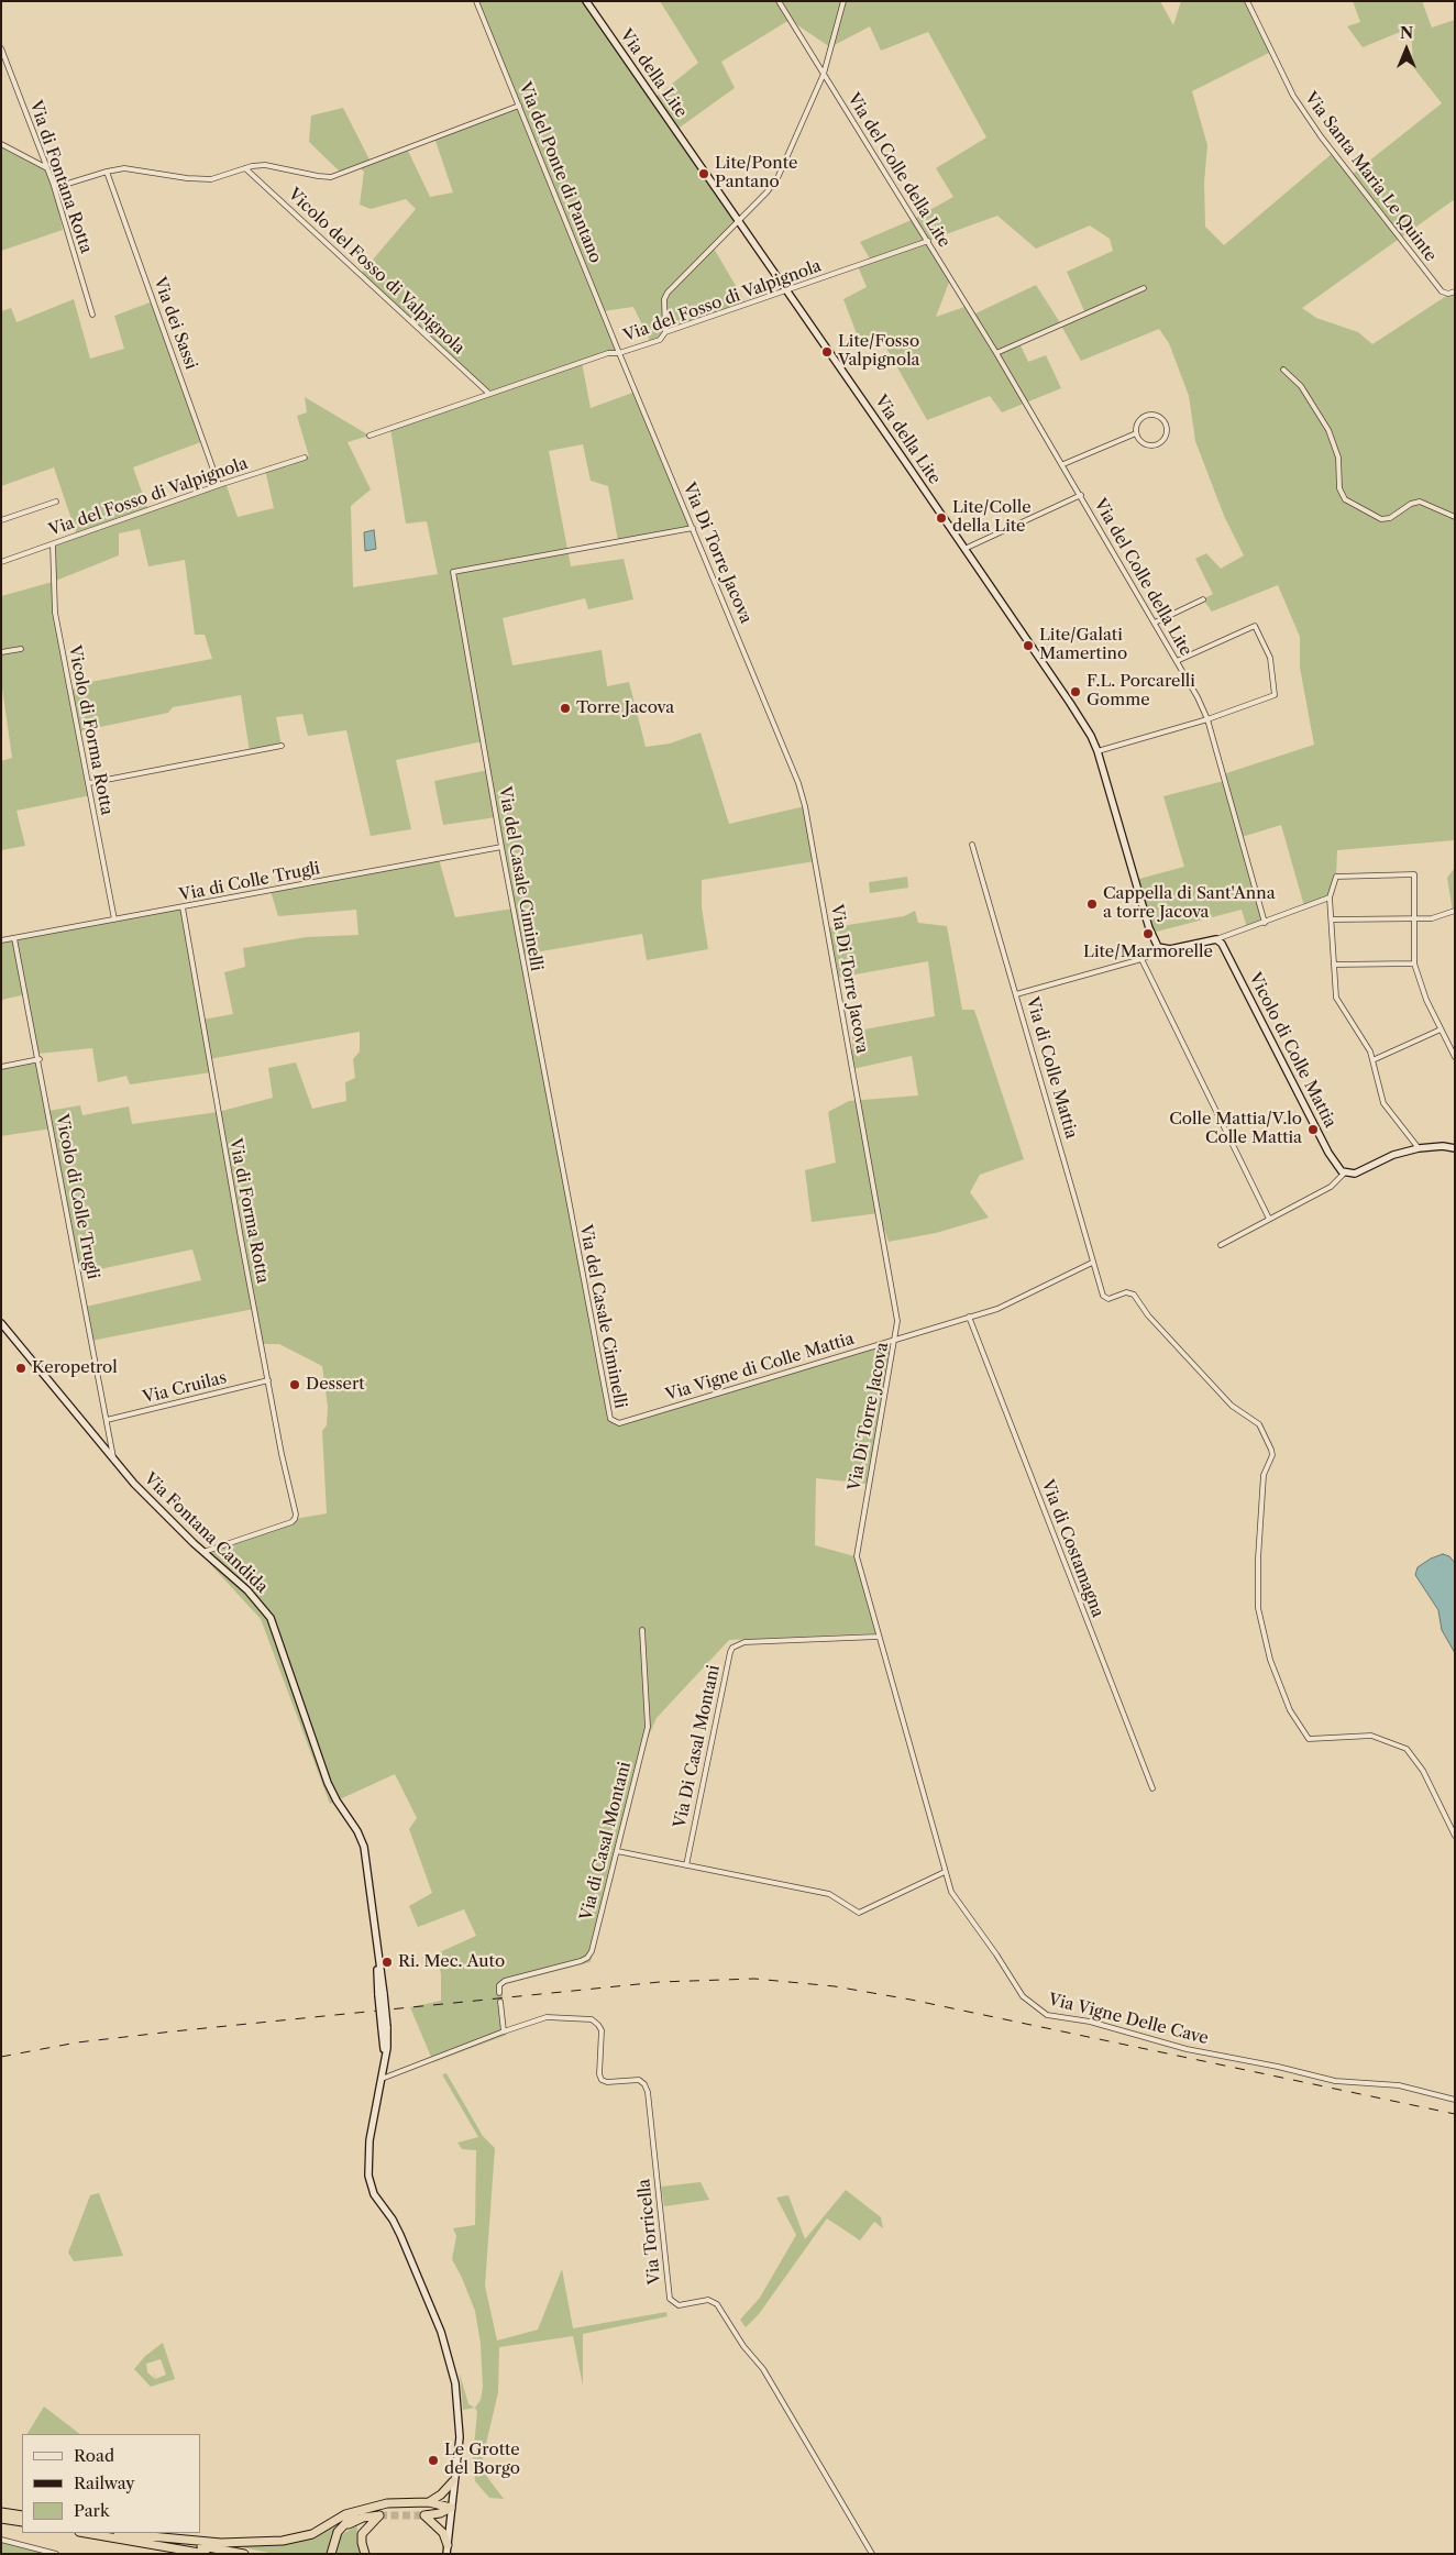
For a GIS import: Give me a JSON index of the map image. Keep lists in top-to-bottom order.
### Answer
{
  "streets": {
    "street": [
      "Via della Lite",
      "Via del Colle della Lite",
      "Via del Ponte di Pantano",
      "Via di Fontana Rotta",
      "Via Santa Maria Le Quinte",
      "Vicolo del Fosso di Valpignola",
      "Via del Fosso di Valpignola",
      "Via dei Sassi",
      "Via Di Torre Jacova",
      "Vicolo di Forma Rotta",
      "Via del Casale Ciminelli",
      "Via di Colle Trugli",
      "Vicolo di Colle Mattia",
      "Via di Colle Mattia",
      "Vicolo di Colle Trugli",
      "Via di Forma Rotta",
      "Via Vigne di Colle Mattia",
      "Via Cruilas",
      "Via Fontana Candida",
      "Via di Costamagna",
      "Via Di Casal Montani",
      "Via di Casal Montani",
      "Via Vigne Delle Cave",
      "Via Torricella"
    ]
  },
  "crossings": [
    ["Via della Lite", "Via del Fosso di Valpignola"],
    ["Via del Colle della Lite", "Via del Fosso di Valpignola"],
    ["Via del Ponte di Pantano", "Via del Fosso di Valpignola"],
    ["Via del Ponte di Pantano", "Via Di Torre Jacova"],
    ["Vicolo del Fosso di Valpignola", "Via del Fosso di Valpignola"],
    ["Via del Fosso di Valpignola", "Via dei Sassi"],
    ["Via del Fosso di Valpignola", "Via Di Torre Jacova"],
    ["Via del Fosso di Valpignola", "Vicolo di Forma Rotta"],
    ["Via Di Torre Jacova", "Via del Casale Ciminelli"],
    ["Via Di Torre Jacova", "Via Vigne di Colle Mattia"],
    ["Via Di Torre Jacova", "Via Di Casal Montani"],
    ["Via Di Torre Jacova", "Via Vigne Delle Cave"],
    ["Vicolo di Forma Rotta", "Via di Colle Trugli"],
    ["Via del Casale Ciminelli", "Via di Colle Trugli"],
    ["Via del Casale Ciminelli", "Via Vigne di Colle Mattia"],
    ["Via di Colle Trugli", "Vicolo di Colle Trugli"],
    ["Via di Colle Trugli", "Via di Forma Rotta"],
    ["Via di Colle Mattia", "Via Vigne di Colle Mattia"],
    ["Vicolo di Colle Trugli", "Via Cruilas"],
    ["Vicolo di Colle Trugli", "Via Fontana Candida"],
    ["Via di Forma Rotta", "Via Cruilas"],
    ["Via di Forma Rotta", "Via Fontana Candida"],
    ["Via Vigne di Colle Mattia", "Via di Costamagna"],
    ["Via Di Casal Montani", "Via Vigne Delle Cave"]
  ],
  "places": [
    "Lite/Ponte Pantano",
    "Lite/Fosso Valpignola",
    "Lite/Colle della Lite",
    "Lite/Galati Mamertino",
    "F.L. Porcarelli Gomme",
    "Torre Jacova",
    "Cappella di Sant'Anna a torre Jacova",
    "Lite/Marmorelle",
    "Colle Mattia/V.lo Colle Mattia",
    "Keropetrol",
    "Dessert",
    "Ri. Mec. Auto",
    "Le Grotte del Borgo"
  ],
  "legend": ["Road", "Railway", "Park"],
  "north": "top"
}
